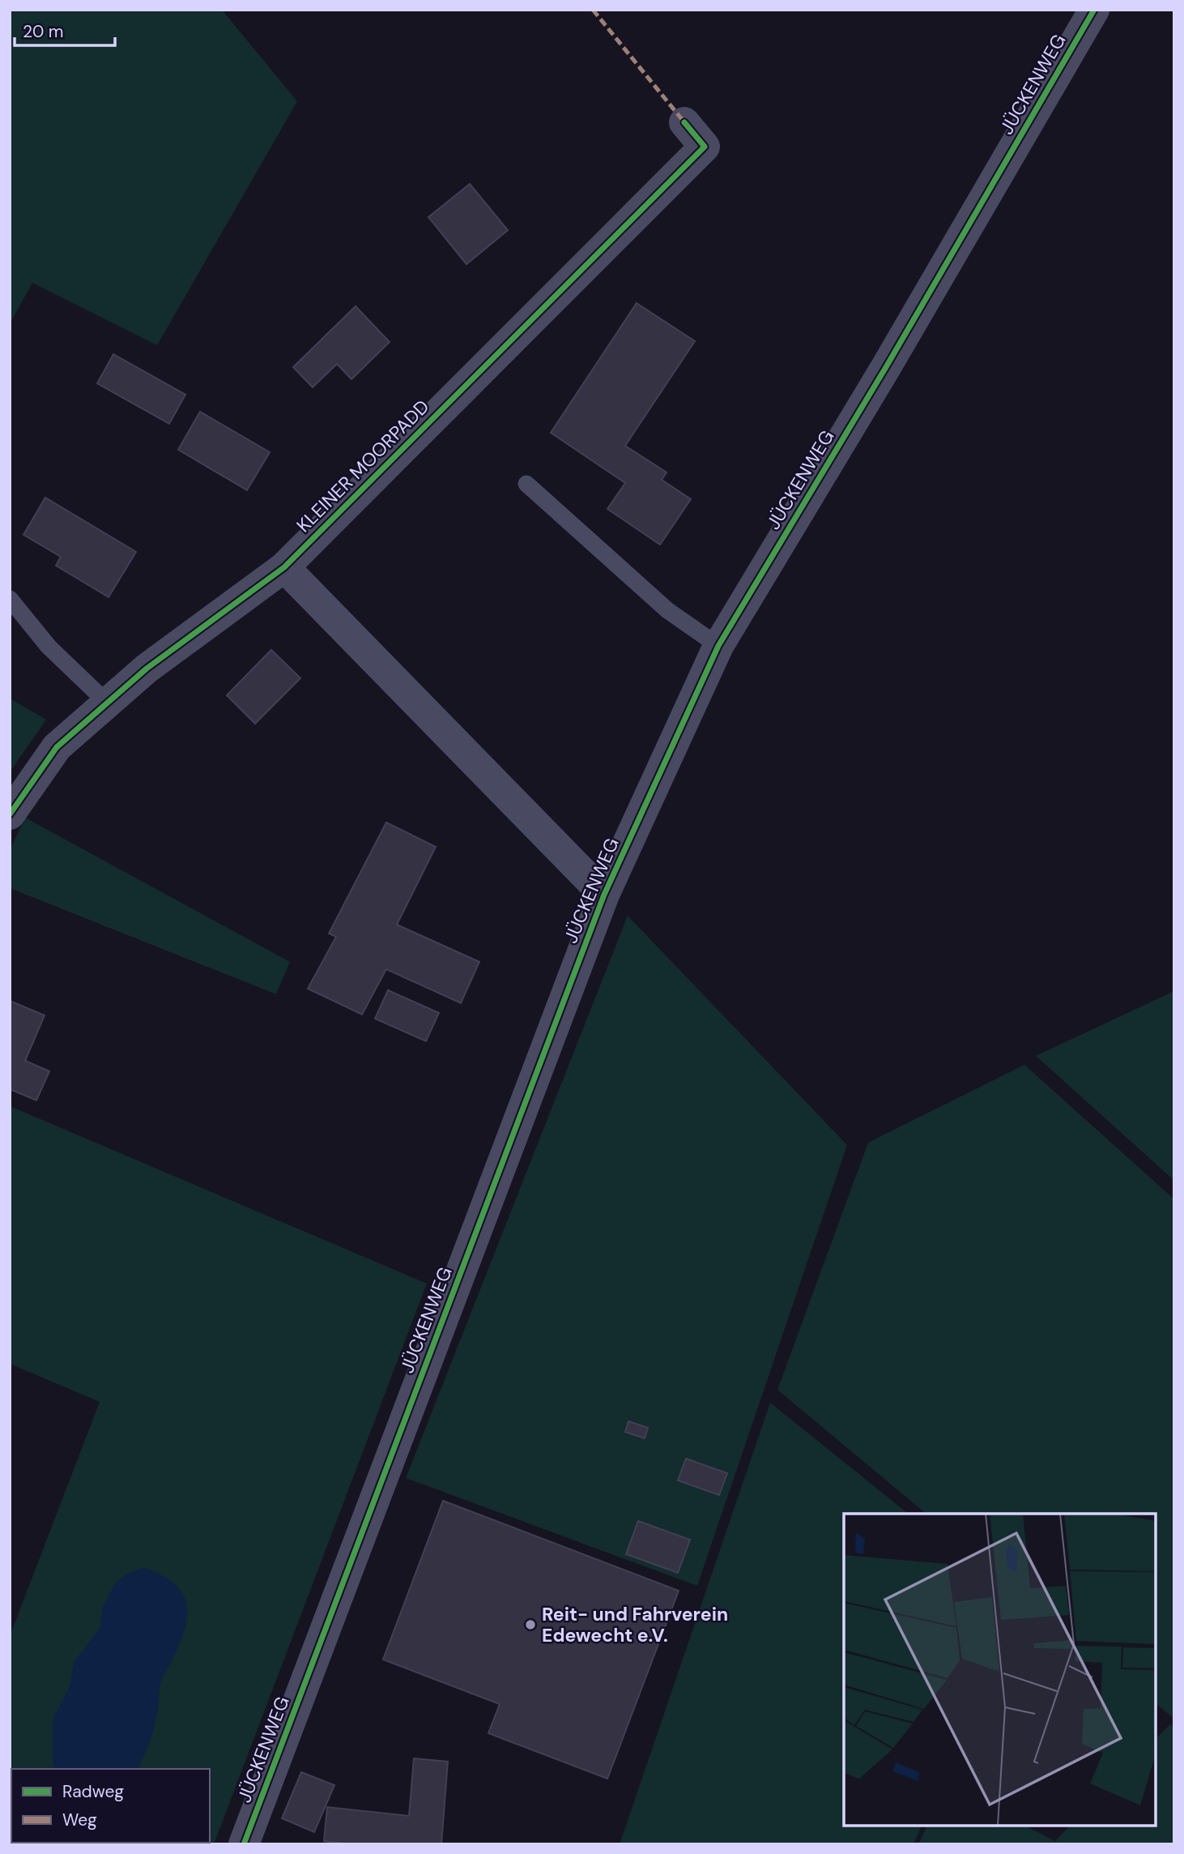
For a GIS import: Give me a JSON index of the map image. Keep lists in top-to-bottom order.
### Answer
{
  "streets": {
    "street": ["JÜCKENWEG", "KLEINER MOORPADD"]
  },
  "places": ["Reit- und Fahrverein Edewecht e.V."],
  "legend": ["Radweg", "Weg"],
  "scale_bar": "20 m"
}
